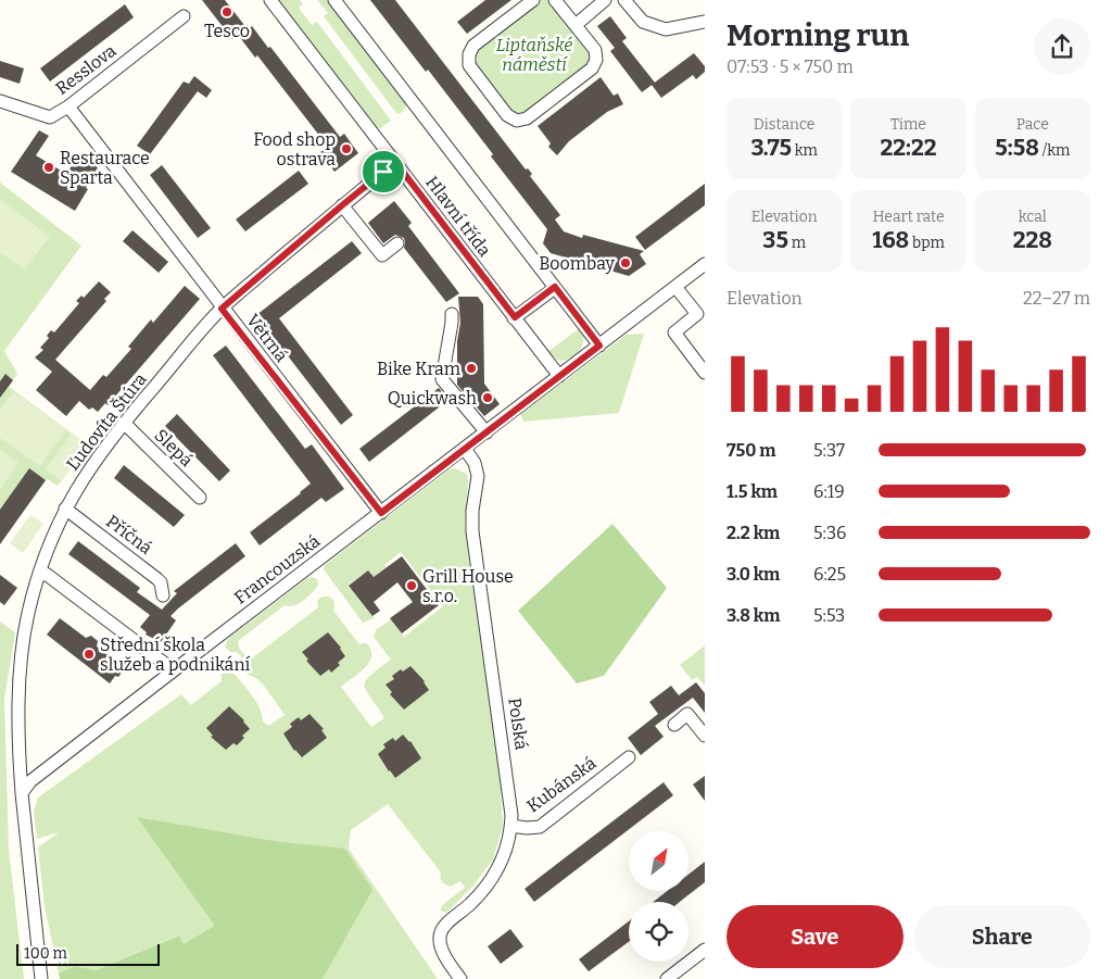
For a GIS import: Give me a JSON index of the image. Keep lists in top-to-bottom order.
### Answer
{
  "streets": {
    "street": [
      "Resslova",
      "Hlavní třída",
      "Větrná",
      "Ľudovíta Štúra",
      "Slepá",
      "Příčná",
      "Francouzská",
      "Polská",
      "Kubánská"
    ]
  },
  "crossings": [
    ["Resslova", "Větrná"],
    ["Hlavní třída", "Ľudovíta Štúra"],
    ["Hlavní třída", "Francouzská"],
    ["Větrná", "Ľudovíta Štúra"],
    ["Větrná", "Francouzská"],
    ["Ľudovíta Štúra", "Slepá"],
    ["Ľudovíta Štúra", "Příčná"],
    ["Ľudovíta Štúra", "Francouzská"],
    ["Francouzská", "Polská"],
    ["Polská", "Kubánská"]
  ],
  "parks": ["Liptaňské náměstí"],
  "places": [
    "Tesco",
    "Food shop ostrava",
    "Restaurace Sparta",
    "Boombay",
    "Bike Kram",
    "Quickwash",
    "Grill House s.r.o.",
    "Střední škola služeb a podnikání"
  ],
  "scale_bar": "100 m",
  "north": "top right",
  "page": {
    "heading": ["Morning run", "07:53 · 5 × 750 m"],
    "stats": [
      ["Distance", "3.75 km"],
      ["Time", "22:22"],
      ["Pace", "5:58 /km"],
      ["Elevation", "35 m"],
      ["Heart rate", "168 bpm"],
      ["kcal", "228"]
    ],
    "chart": ["Elevation", "22–27 m"],
    "list": [
      {
        "name": "750 m",
        "note": "5:37"
      },
      {
        "name": "1.5 km",
        "note": "6:19"
      },
      {
        "name": "2.2 km",
        "note": "5:36"
      },
      {
        "name": "3.0 km",
        "note": "6:25"
      },
      {
        "name": "3.8 km",
        "note": "5:53"
      }
    ],
    "buttons": ["Save", "Share"],
    "scale": "100 m"
  }
}
